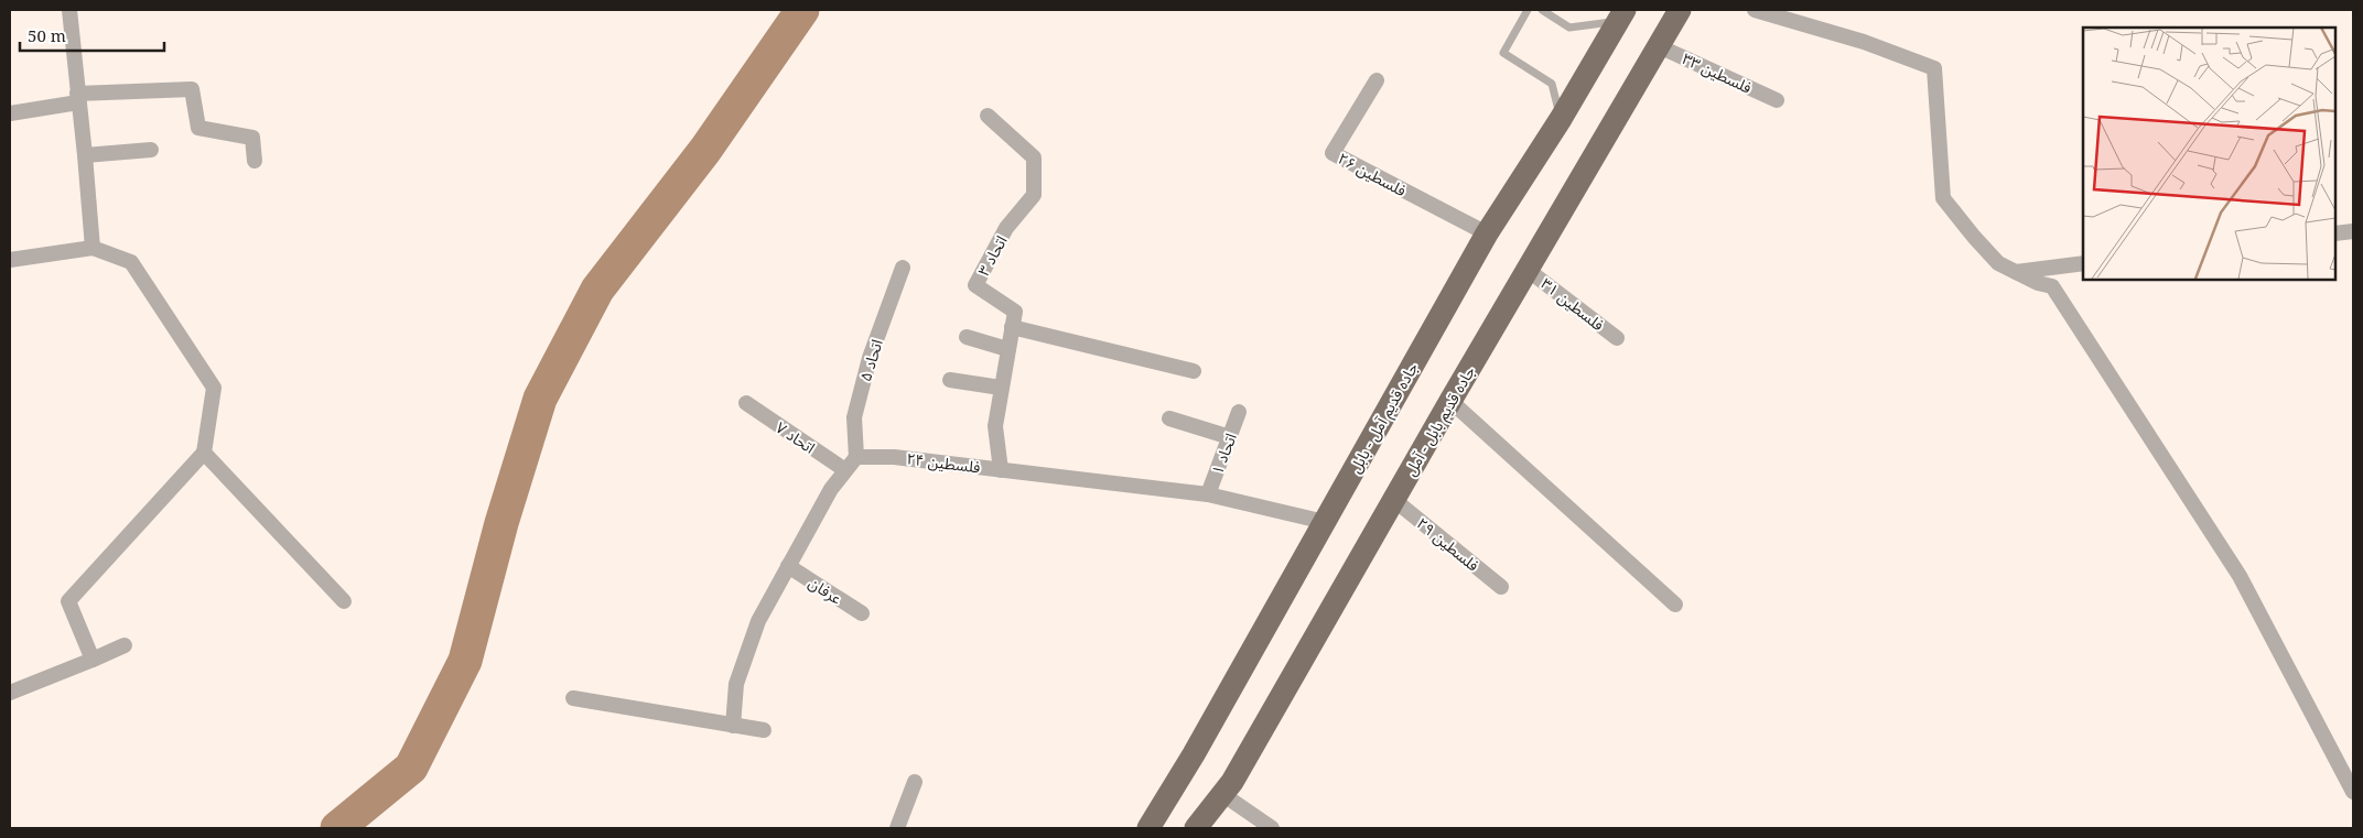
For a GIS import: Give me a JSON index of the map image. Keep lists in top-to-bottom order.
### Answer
{
  "streets": {
    "main road": ["جاده قدیم آمل - بابل", "جاده قدیم بابل - آمل"],
    "street": [
      "فلسطین ۳۳",
      "فلسطين ٢۶",
      "اتحاد ۳",
      "فلسطین ۳۱",
      "اتحاد ۵",
      "اتحاد ۷",
      "اتحاد ۱",
      "فلسطین ۲۴",
      "فلسطین ۲۹",
      "عرفان"
    ]
  },
  "crossings": [
    ["فلسطین ۳۳", "جاده قدیم بابل - آمل"],
    ["فلسطين ٢۶", "جاده قدیم آمل - بابل"],
    ["اتحاد ۳", "فلسطین ۲۴"],
    ["فلسطین ۳۱", "جاده قدیم بابل - آمل"],
    ["اتحاد ۵", "فلسطین ۲۴"],
    ["جاده قدیم آمل - بابل", "فلسطین ۲۴"],
    ["جاده قدیم بابل - آمل", "فلسطین ۲۹"],
    ["اتحاد ۱", "فلسطین ۲۴"]
  ],
  "scale_bar": "50 m"
}
